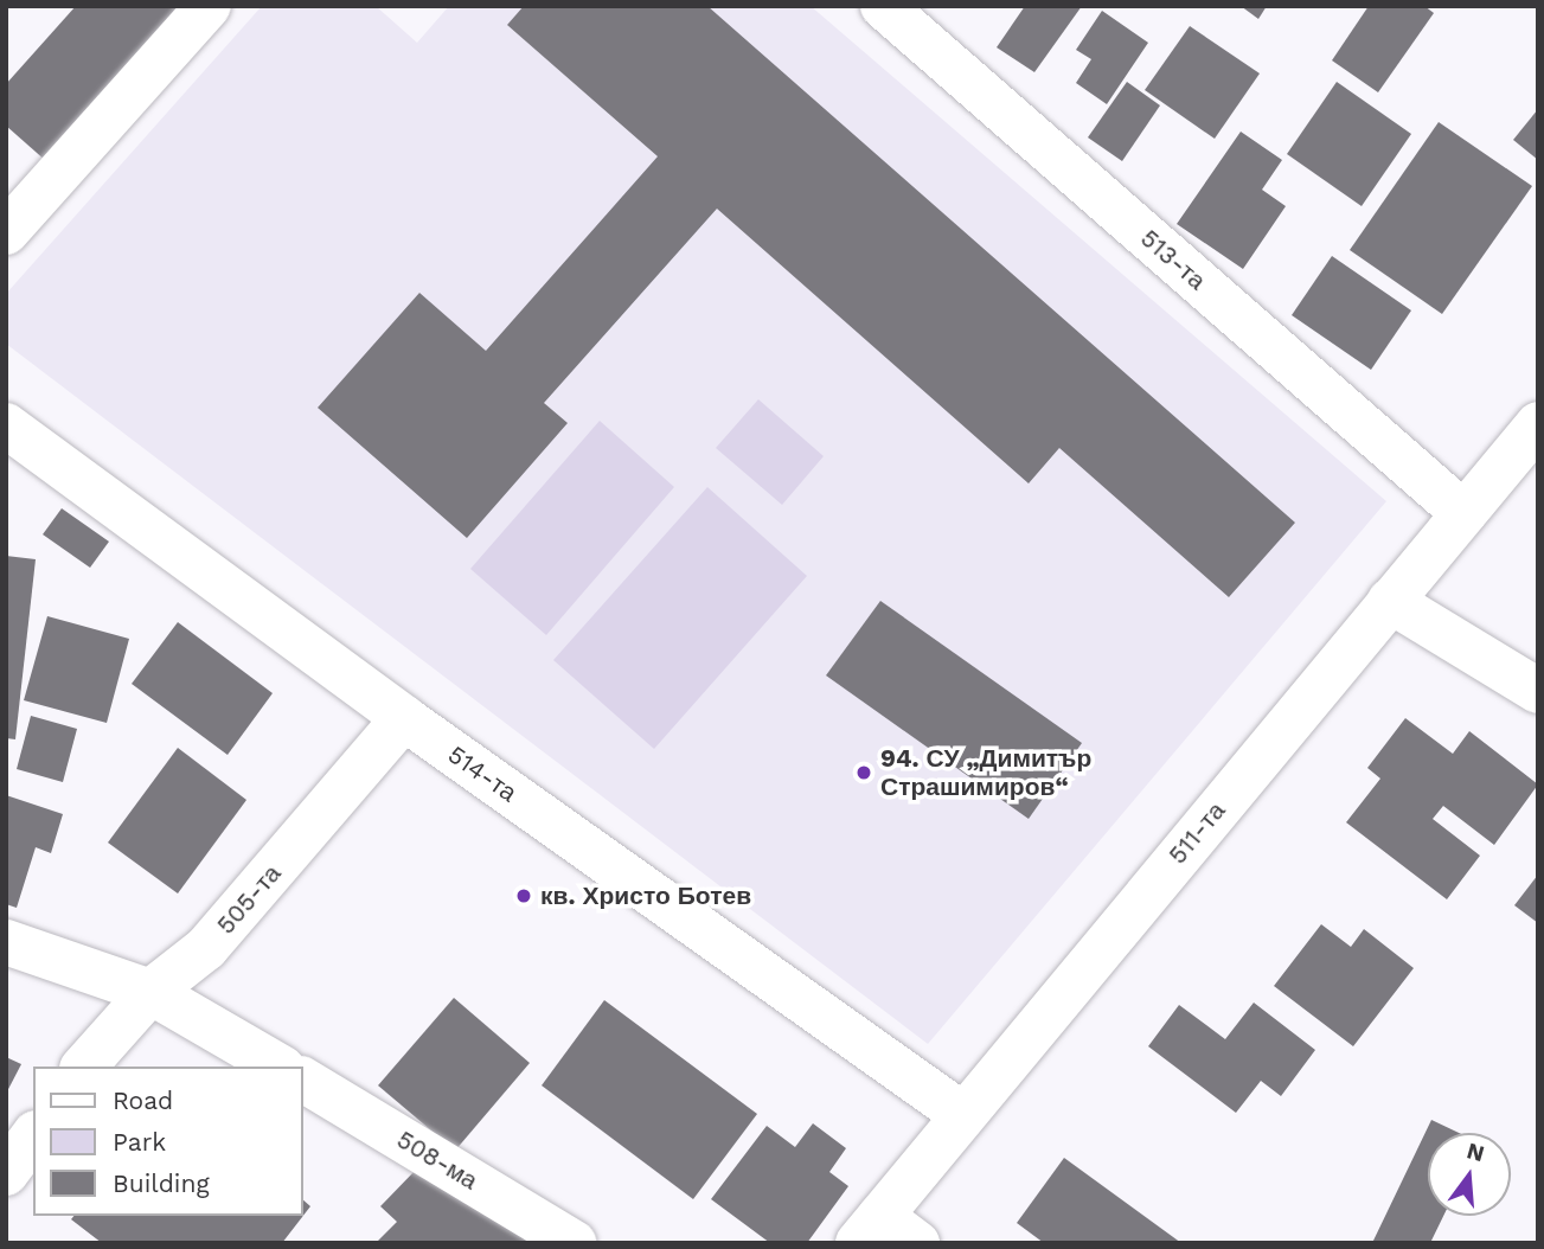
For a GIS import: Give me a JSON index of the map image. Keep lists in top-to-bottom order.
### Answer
{
  "streets": {
    "street": [
      "513-та",
      "514-та",
      "511-та",
      "505-та",
      "508-ма"
    ]
  },
  "crossings": [
    ["513-та", "511-та"],
    ["514-та", "511-та"],
    ["514-та", "505-та"]
  ],
  "places": ["94. СУ „Димитър Страшимиров“", "кв. Христо Ботев"],
  "legend": ["Road", "Park", "Building"],
  "north": "top"
}
